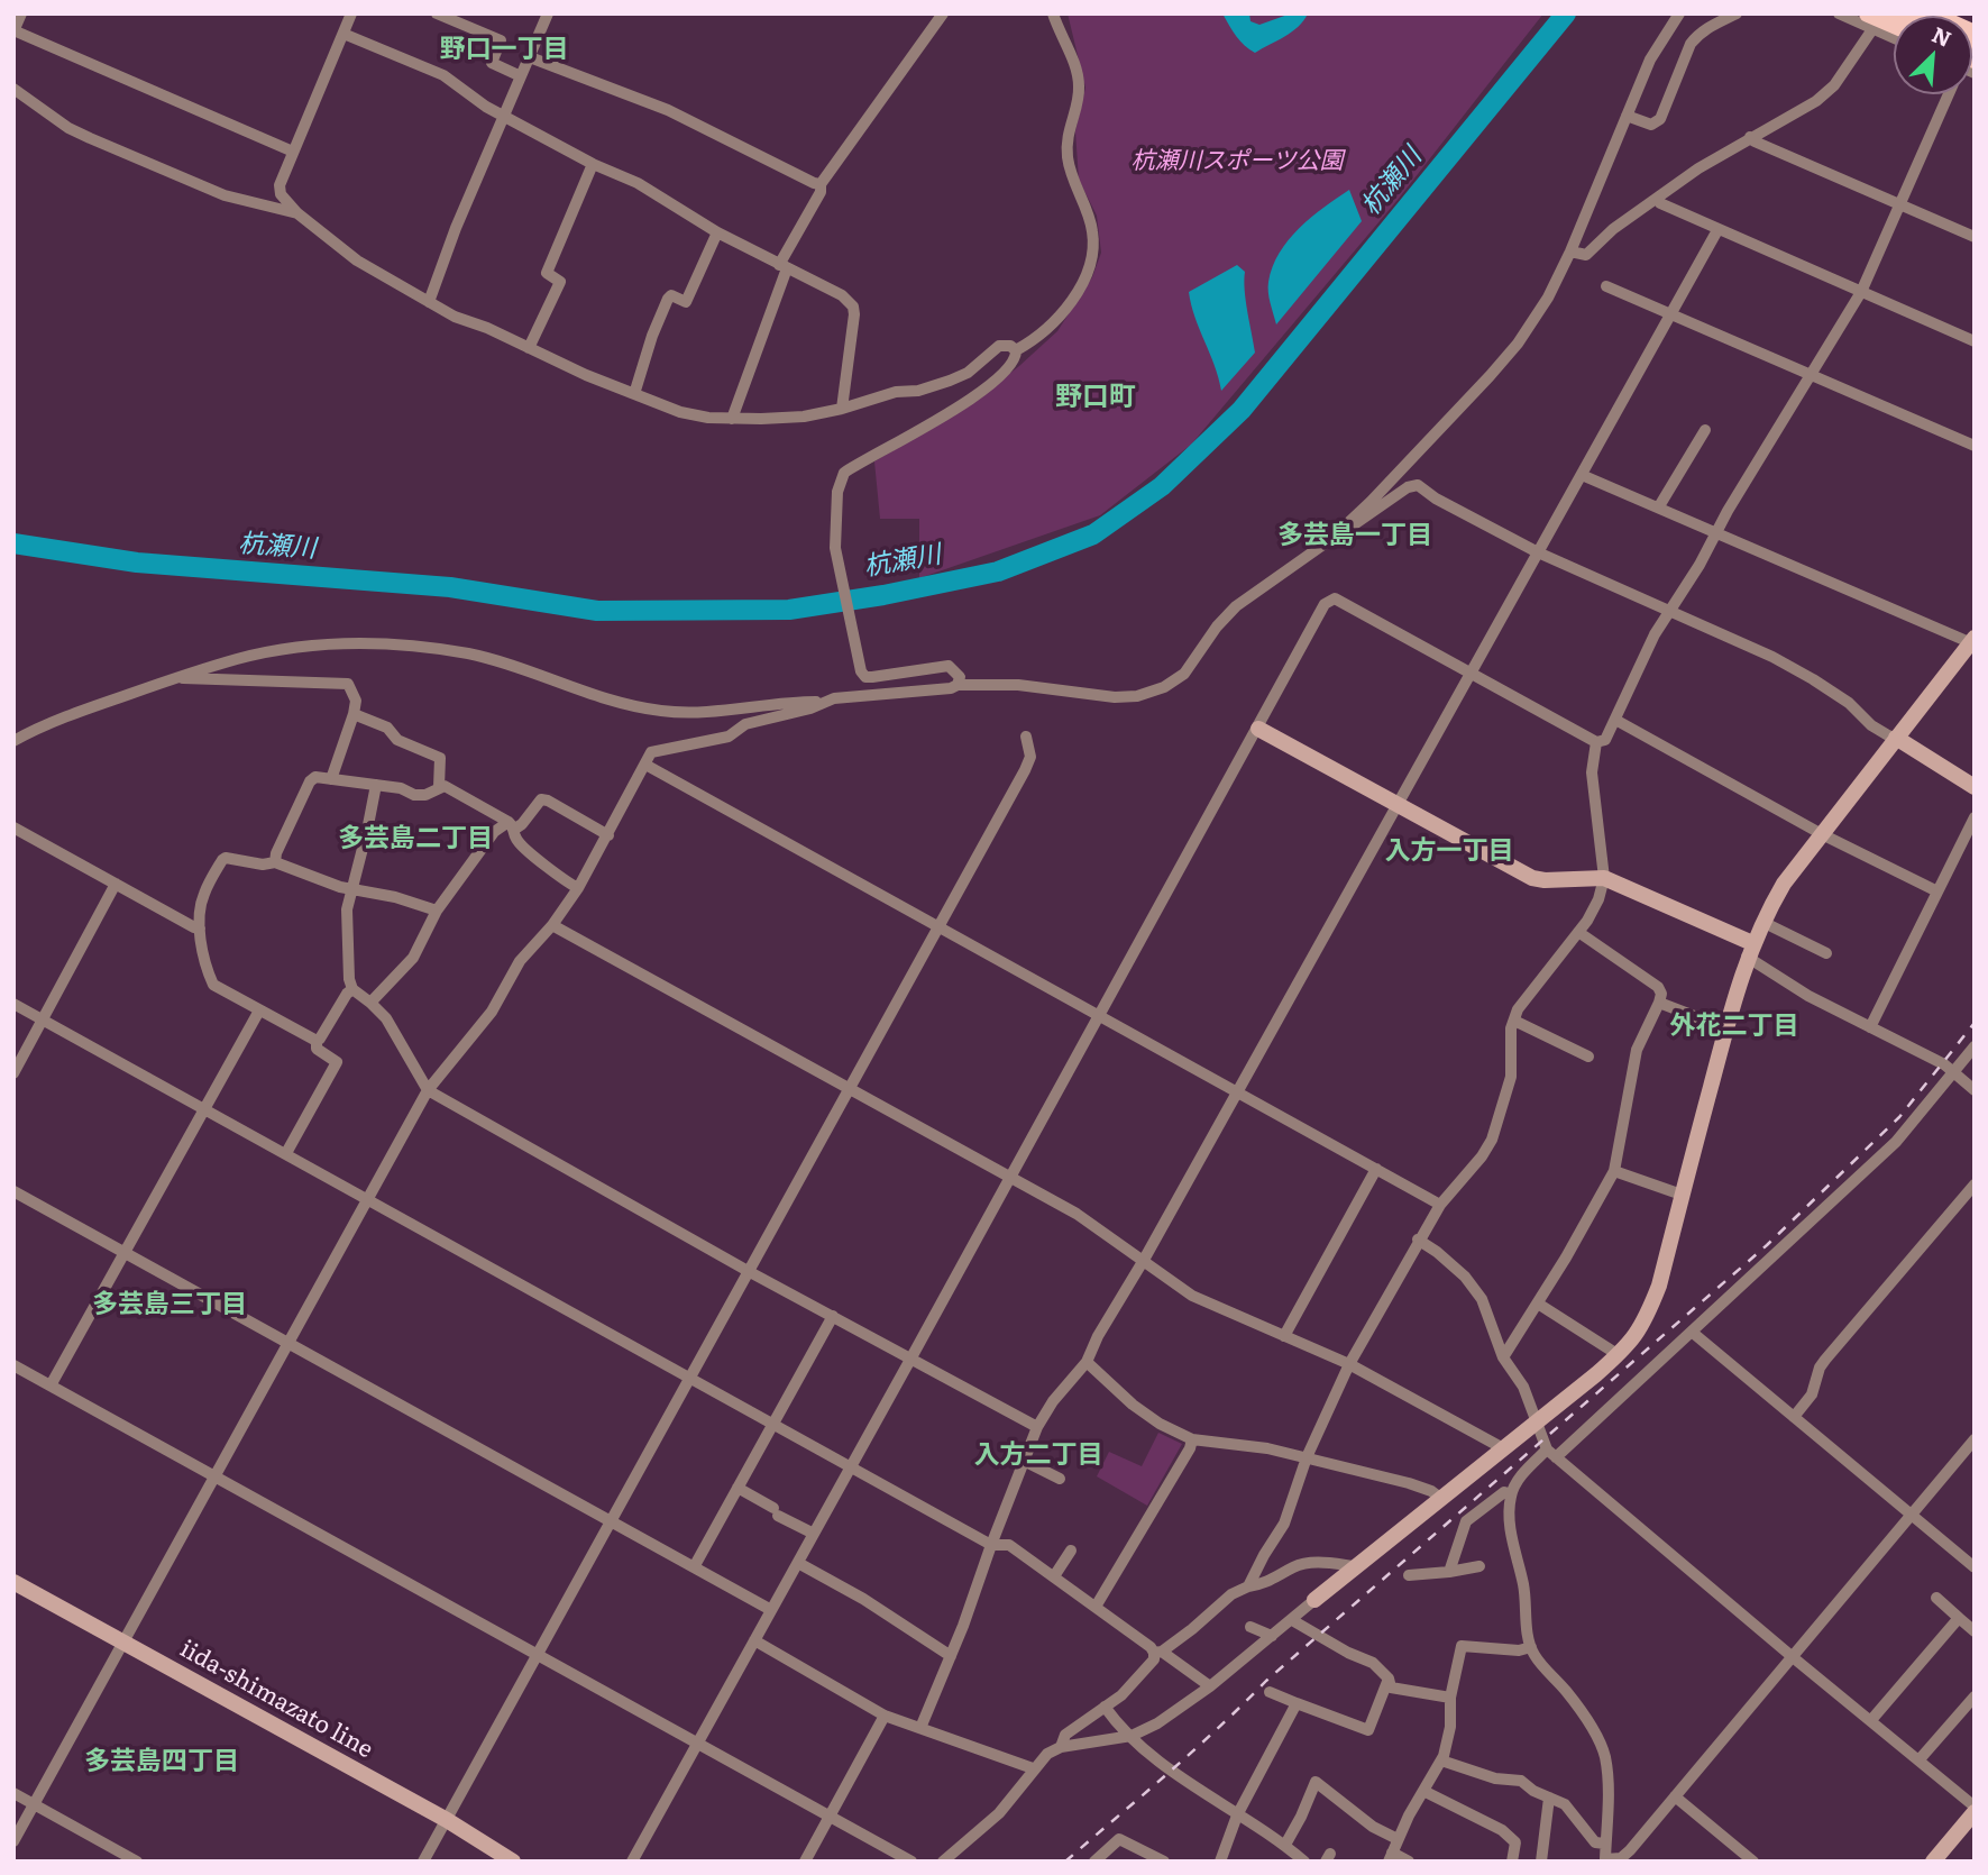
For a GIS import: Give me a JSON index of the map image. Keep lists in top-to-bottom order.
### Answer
{
  "streets": {
    "street": ["iida-shimazato line"]
  },
  "districts": [
    "野口一丁目",
    "野口町",
    "多芸島一丁目",
    "多芸島二丁目",
    "入方一丁目",
    "外花二丁目",
    "多芸島三丁目",
    "入方二丁目",
    "多芸島四丁目"
  ],
  "water": ["杭瀬川"],
  "parks": ["杭瀬川スポーツ公園"],
  "north": "top right"
}
